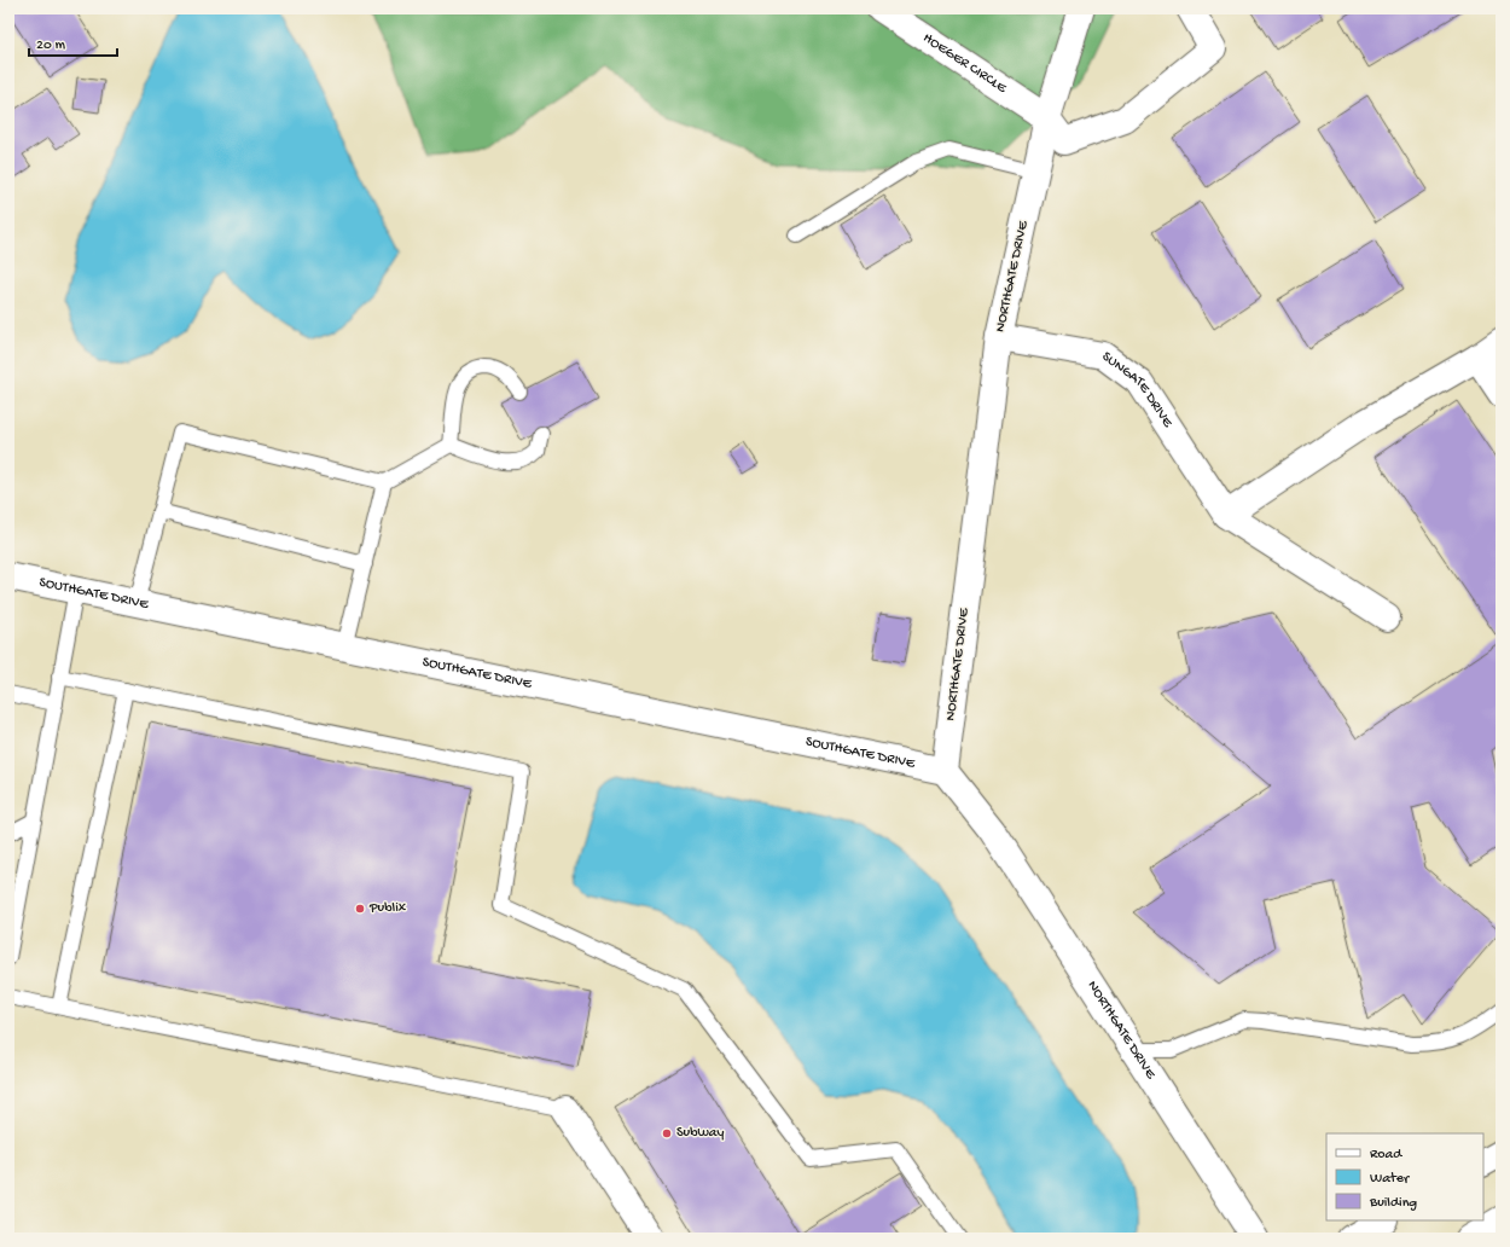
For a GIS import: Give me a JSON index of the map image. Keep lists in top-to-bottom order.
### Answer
{
  "streets": {
    "street": [
      "HOEGER CIRCLE",
      "NORTHGATE DRIVE",
      "SUNGATE DRIVE",
      "SOUTHGATE DRIVE"
    ]
  },
  "crossings": [
    ["HOEGER CIRCLE", "NORTHGATE DRIVE"],
    ["NORTHGATE DRIVE", "SUNGATE DRIVE"],
    ["NORTHGATE DRIVE", "SOUTHGATE DRIVE"]
  ],
  "places": ["Publix", "Subway"],
  "legend": ["Road", "Water", "Building"],
  "scale_bar": "20 m"
}
